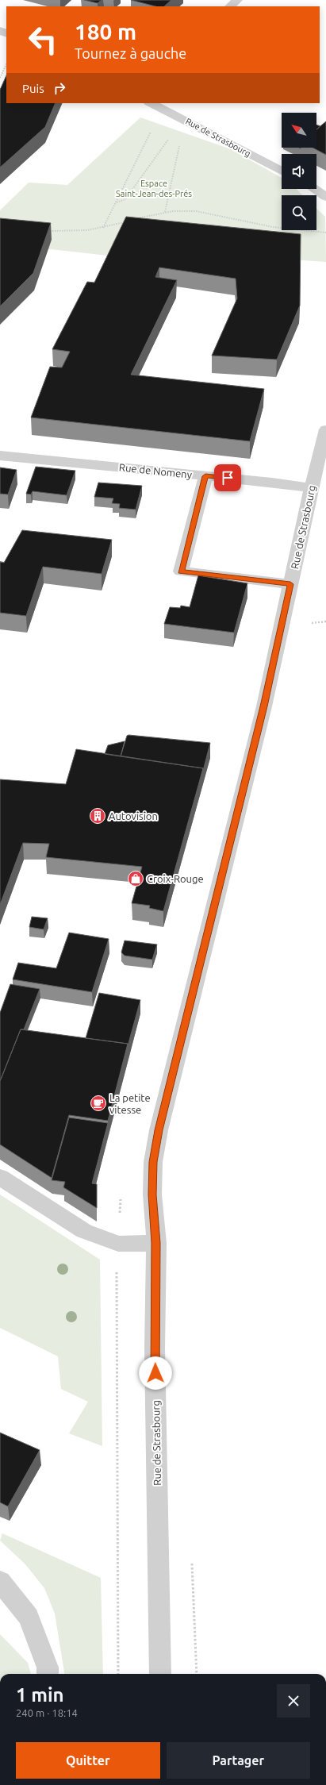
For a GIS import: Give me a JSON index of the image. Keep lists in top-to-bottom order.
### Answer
{
  "streets": {
    "street": ["Rue de Strasbourg", "Rue de Nomeny"]
  },
  "crossings": [
    ["Rue de Strasbourg", "Rue de Nomeny"]
  ],
  "parks": ["Espace Saint-Jean-des-Prés"],
  "places": {
    "building": ["Autovision"],
    "shop": ["Croix-Rouge"],
    "cafe": ["La petite vitesse"]
  },
  "north": "top left",
  "page": {
    "turn": ["180 m", "Tournez à gauche"],
    "then": "Puis",
    "heading": ["1 min", "240 m · 18:14"],
    "buttons": ["Quitter", "Partager"]
  }
}
